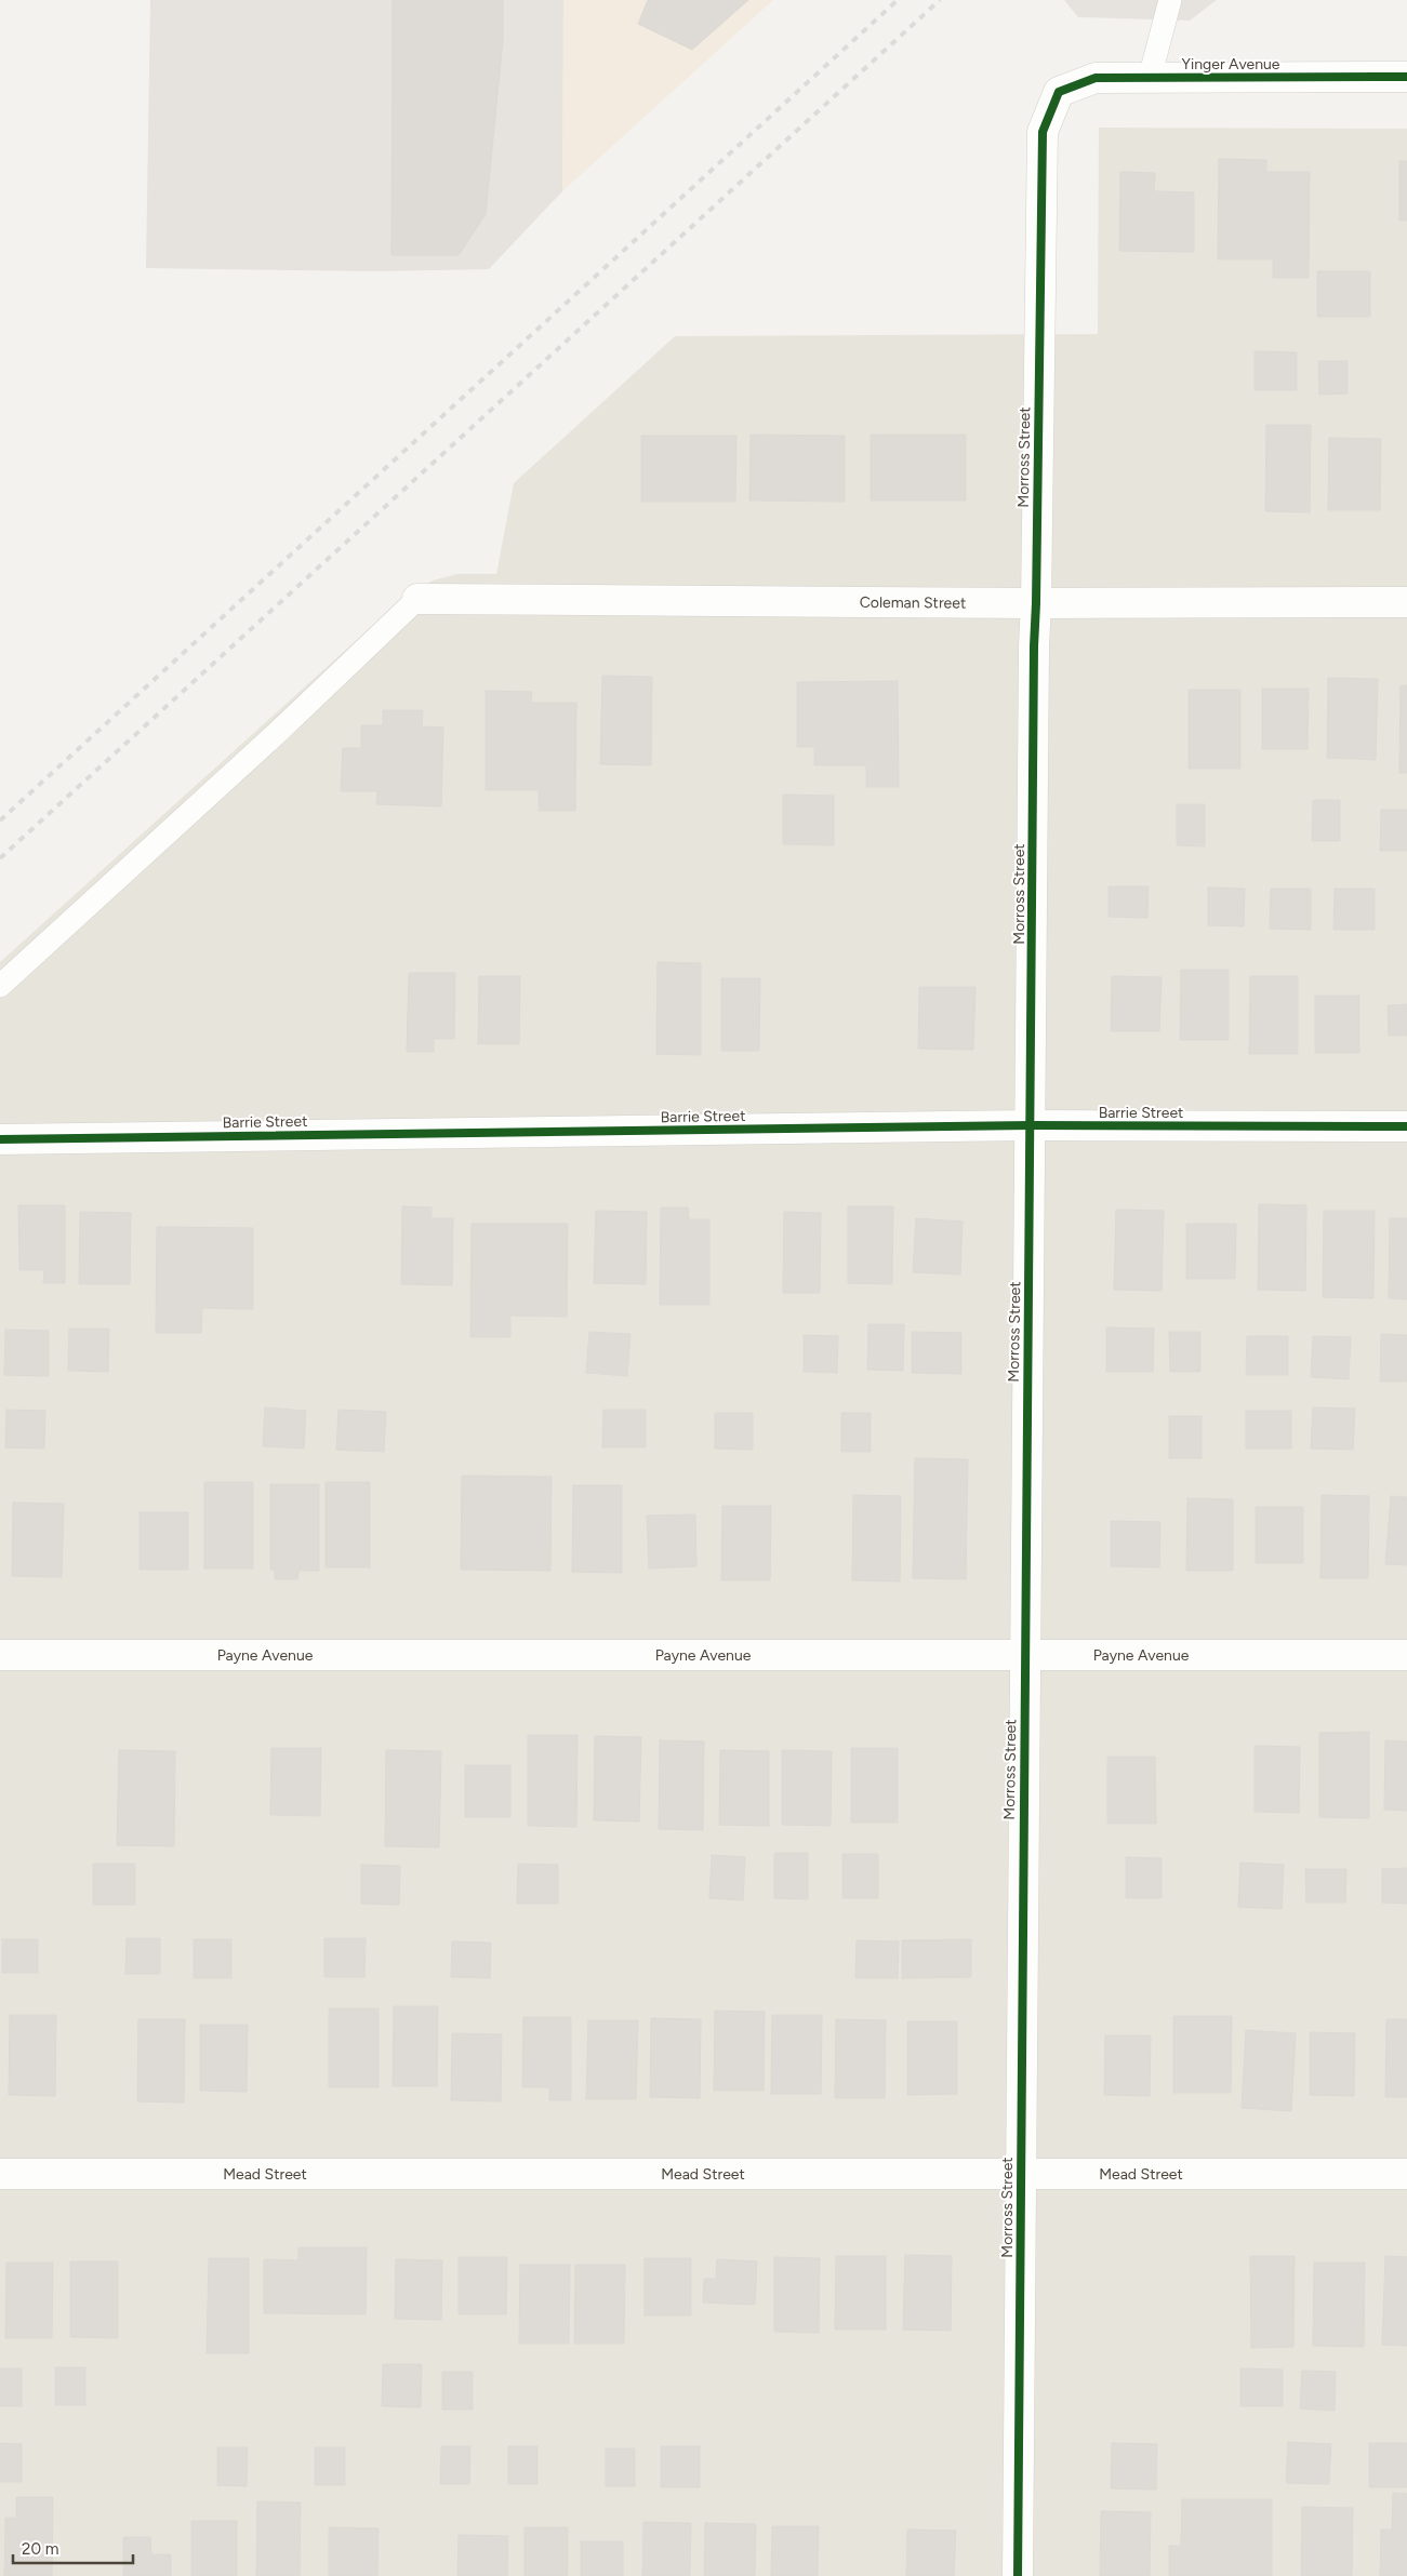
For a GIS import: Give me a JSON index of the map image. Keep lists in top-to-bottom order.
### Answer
{
  "streets": {
    "street": [
      "Yinger Avenue",
      "Morross Street",
      "Coleman Street",
      "Barrie Street",
      "Payne Avenue",
      "Mead Street"
    ]
  },
  "crossings": [
    ["Yinger Avenue", "Morross Street"],
    ["Morross Street", "Coleman Street"],
    ["Morross Street", "Barrie Street"],
    ["Morross Street", "Payne Avenue"],
    ["Morross Street", "Mead Street"]
  ],
  "scale_bar": "20 m"
}
